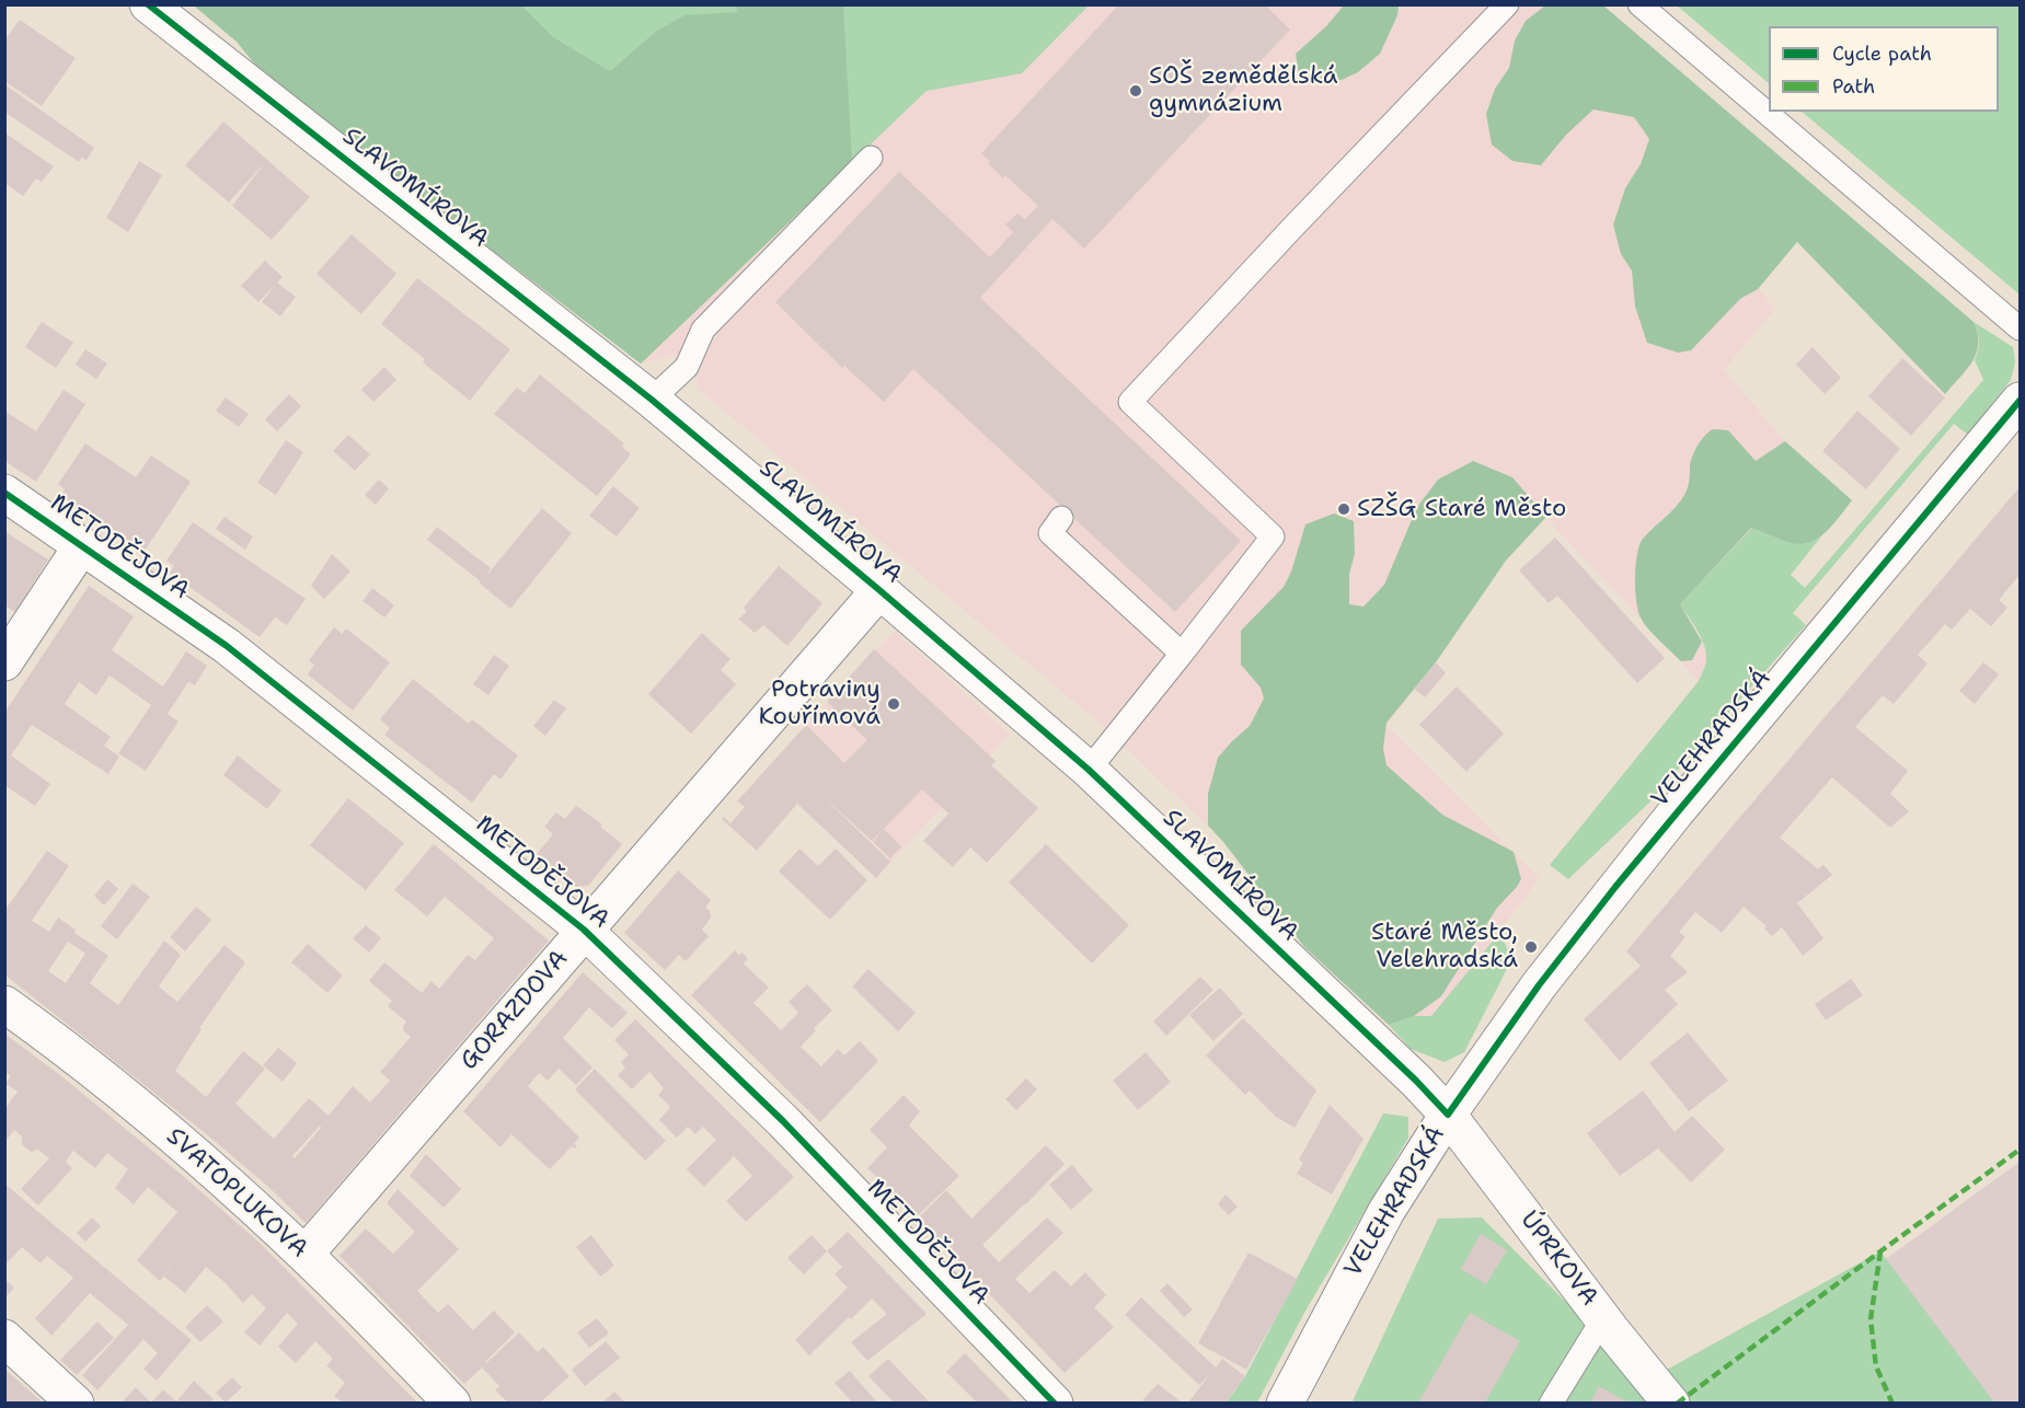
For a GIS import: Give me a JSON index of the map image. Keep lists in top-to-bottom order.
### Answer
{
  "streets": {
    "street": [
      "SLAVOMÍROVA",
      "METODĚJOVA",
      "VELEHRADSKÁ",
      "GORAZDOVA",
      "SVATOPLUKOVA",
      "ÚPRKOVA"
    ]
  },
  "crossings": [
    ["SLAVOMÍROVA", "VELEHRADSKÁ"],
    ["SLAVOMÍROVA", "GORAZDOVA"],
    ["SLAVOMÍROVA", "ÚPRKOVA"],
    ["METODĚJOVA", "GORAZDOVA"],
    ["VELEHRADSKÁ", "ÚPRKOVA"],
    ["GORAZDOVA", "SVATOPLUKOVA"]
  ],
  "places": [
    "SOŠ zemědělská gymnázium",
    "SZŠG Staré Město",
    "Potraviny Kouřímová",
    "Staré Město, Velehradská"
  ],
  "legend": ["Cycle path", "Path"]
}
